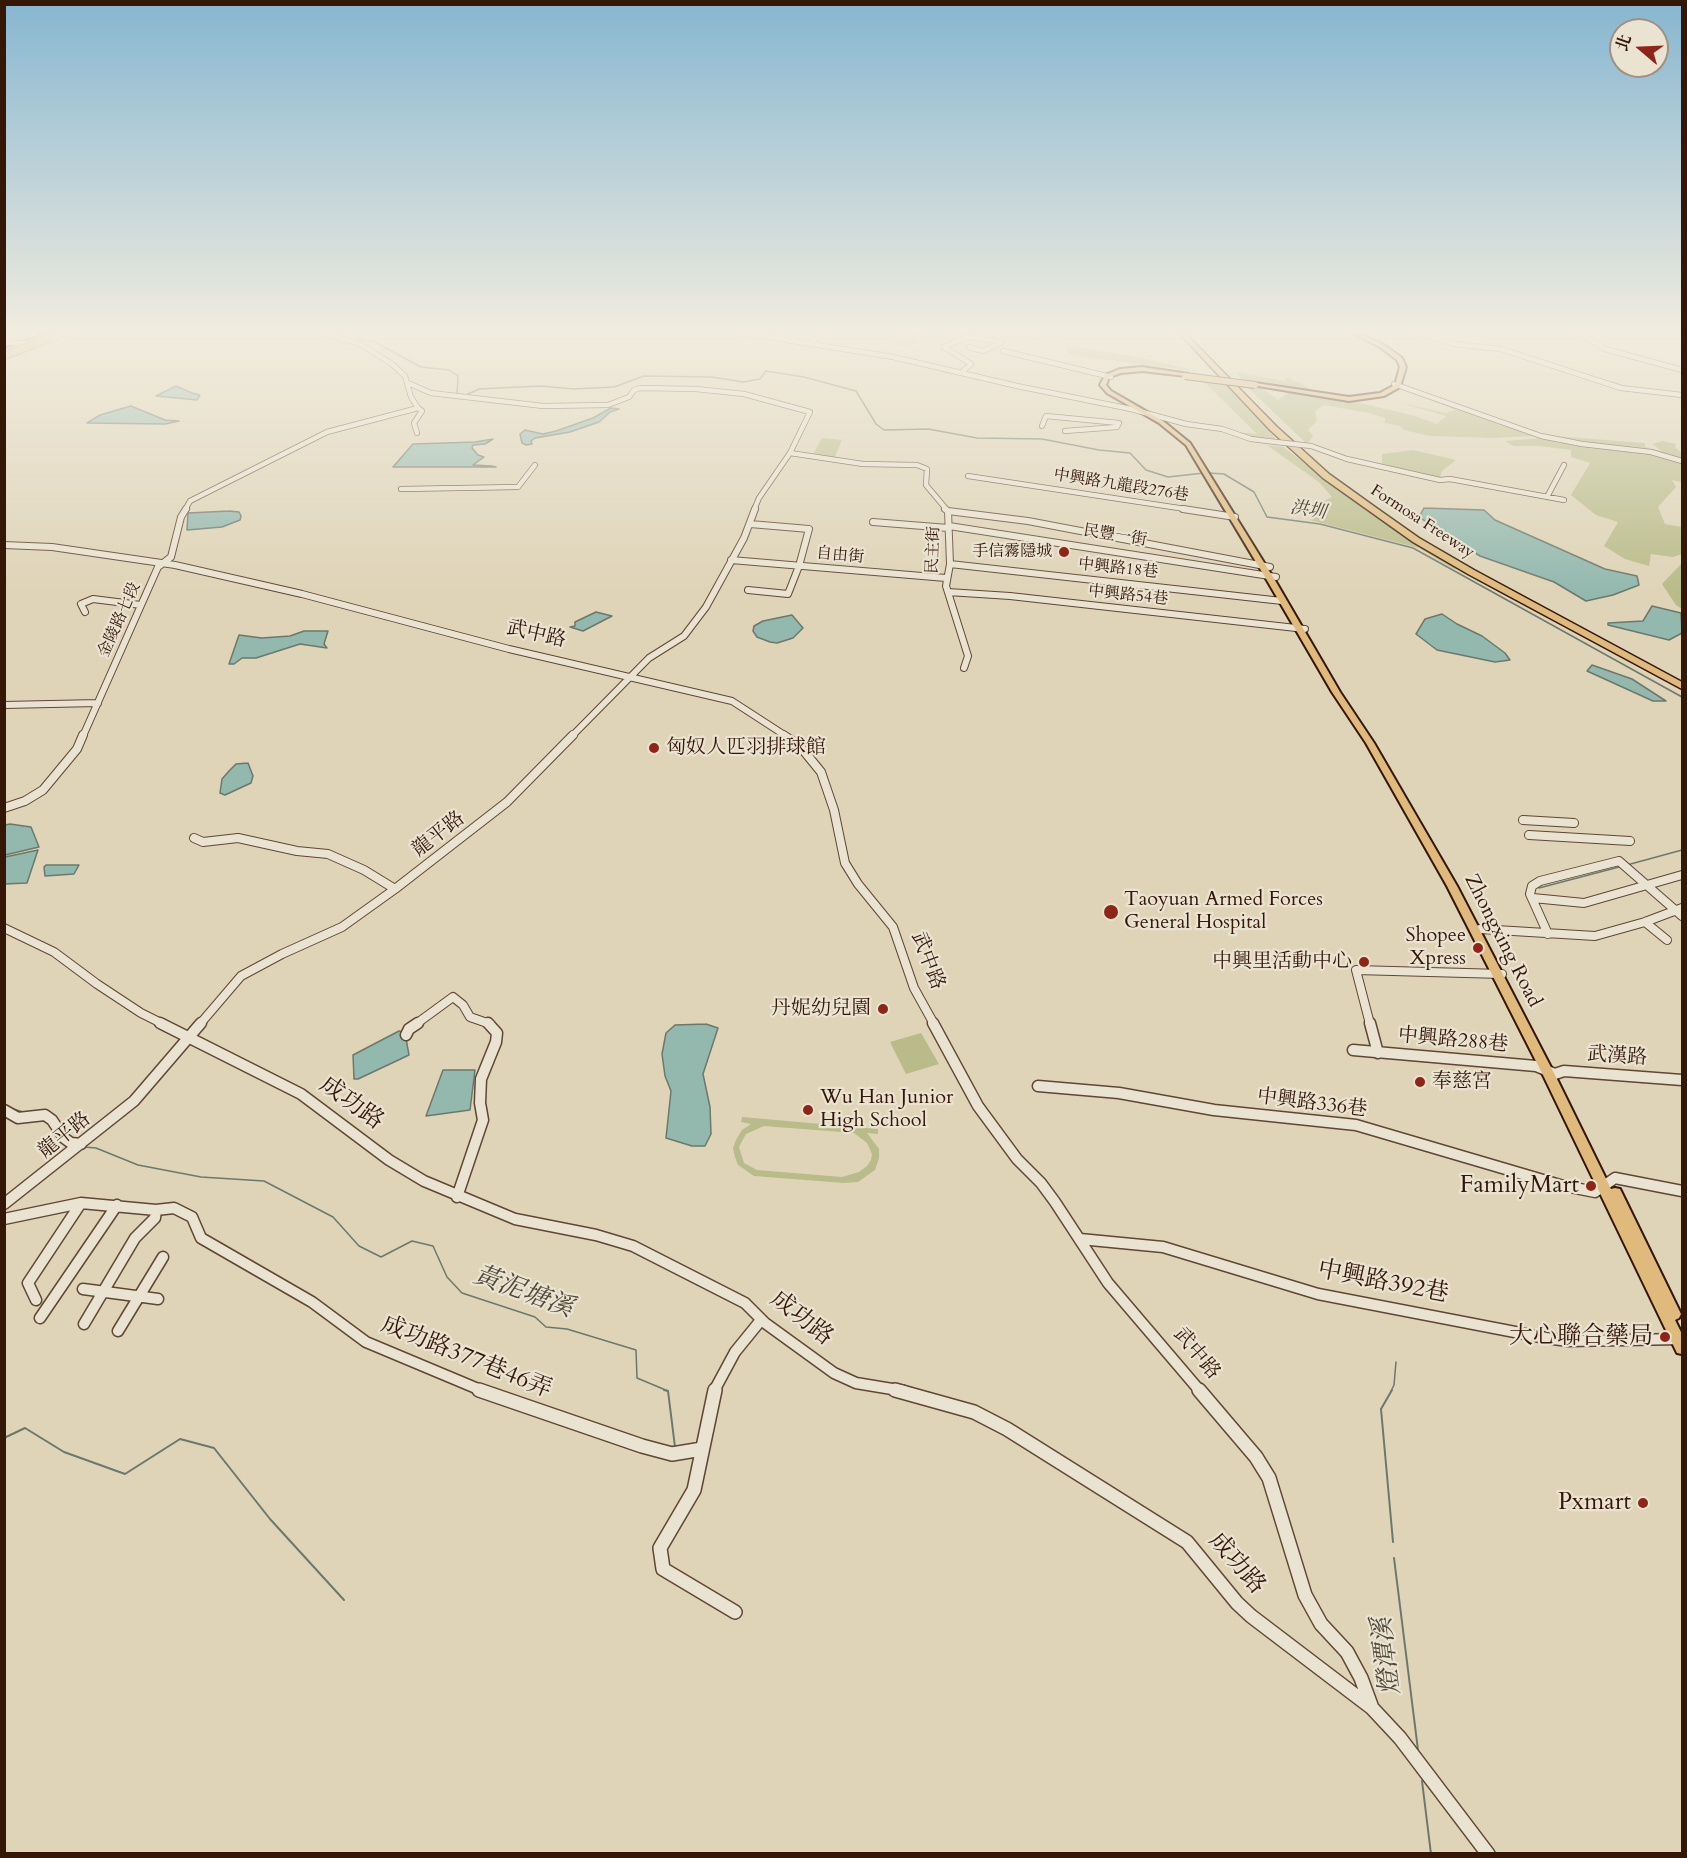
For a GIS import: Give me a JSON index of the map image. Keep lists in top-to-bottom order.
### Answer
{
  "streets": {
    "highway": ["Formosa Freeway"],
    "main road": ["Zhongxing Road"],
    "street": [
      "中興路九龍段276巷",
      "民豐一街",
      "民主街",
      "自由街",
      "中興路18巷",
      "中興路54巷",
      "金陵路七段",
      "武中路",
      "龍平路",
      "中興路288巷",
      "武漢路",
      "成功路",
      "中興路336巷",
      "中興路392巷",
      "成功路377巷46弄"
    ]
  },
  "crossings": [
    ["民豐一街", "民主街"],
    ["民豐一街", "Zhongxing Road"],
    ["民主街", "自由街"],
    ["民主街", "中興路18巷"],
    ["民主街", "中興路54巷"],
    ["民主街", "龍平路"],
    ["自由街", "龍平路"],
    ["中興路18巷", "Zhongxing Road"],
    ["中興路54巷", "Zhongxing Road"],
    ["金陵路七段", "武中路"],
    ["武中路", "龍平路"],
    ["武中路", "成功路"],
    ["武中路", "中興路392巷"],
    ["龍平路", "成功路"],
    ["Zhongxing Road", "中興路288巷"],
    ["Zhongxing Road", "武漢路"],
    ["Zhongxing Road", "中興路336巷"],
    ["Zhongxing Road", "中興路392巷"],
    ["中興路288巷", "武漢路"]
  ],
  "water": ["洪圳", "黃泥塘溪", "燈潭溪"],
  "places": [
    "手信霧隱城",
    "匈奴人匹羽排球館",
    "Taoyuan Armed Forces General Hospital",
    "Shopee Xpress",
    "中興里活動中心",
    "丹妮幼兒園",
    "奉慈宮",
    "Wu Han Junior High School",
    "FamilyMart",
    "大心聯合藥局",
    "Pxmart"
  ],
  "north": "left"
}
